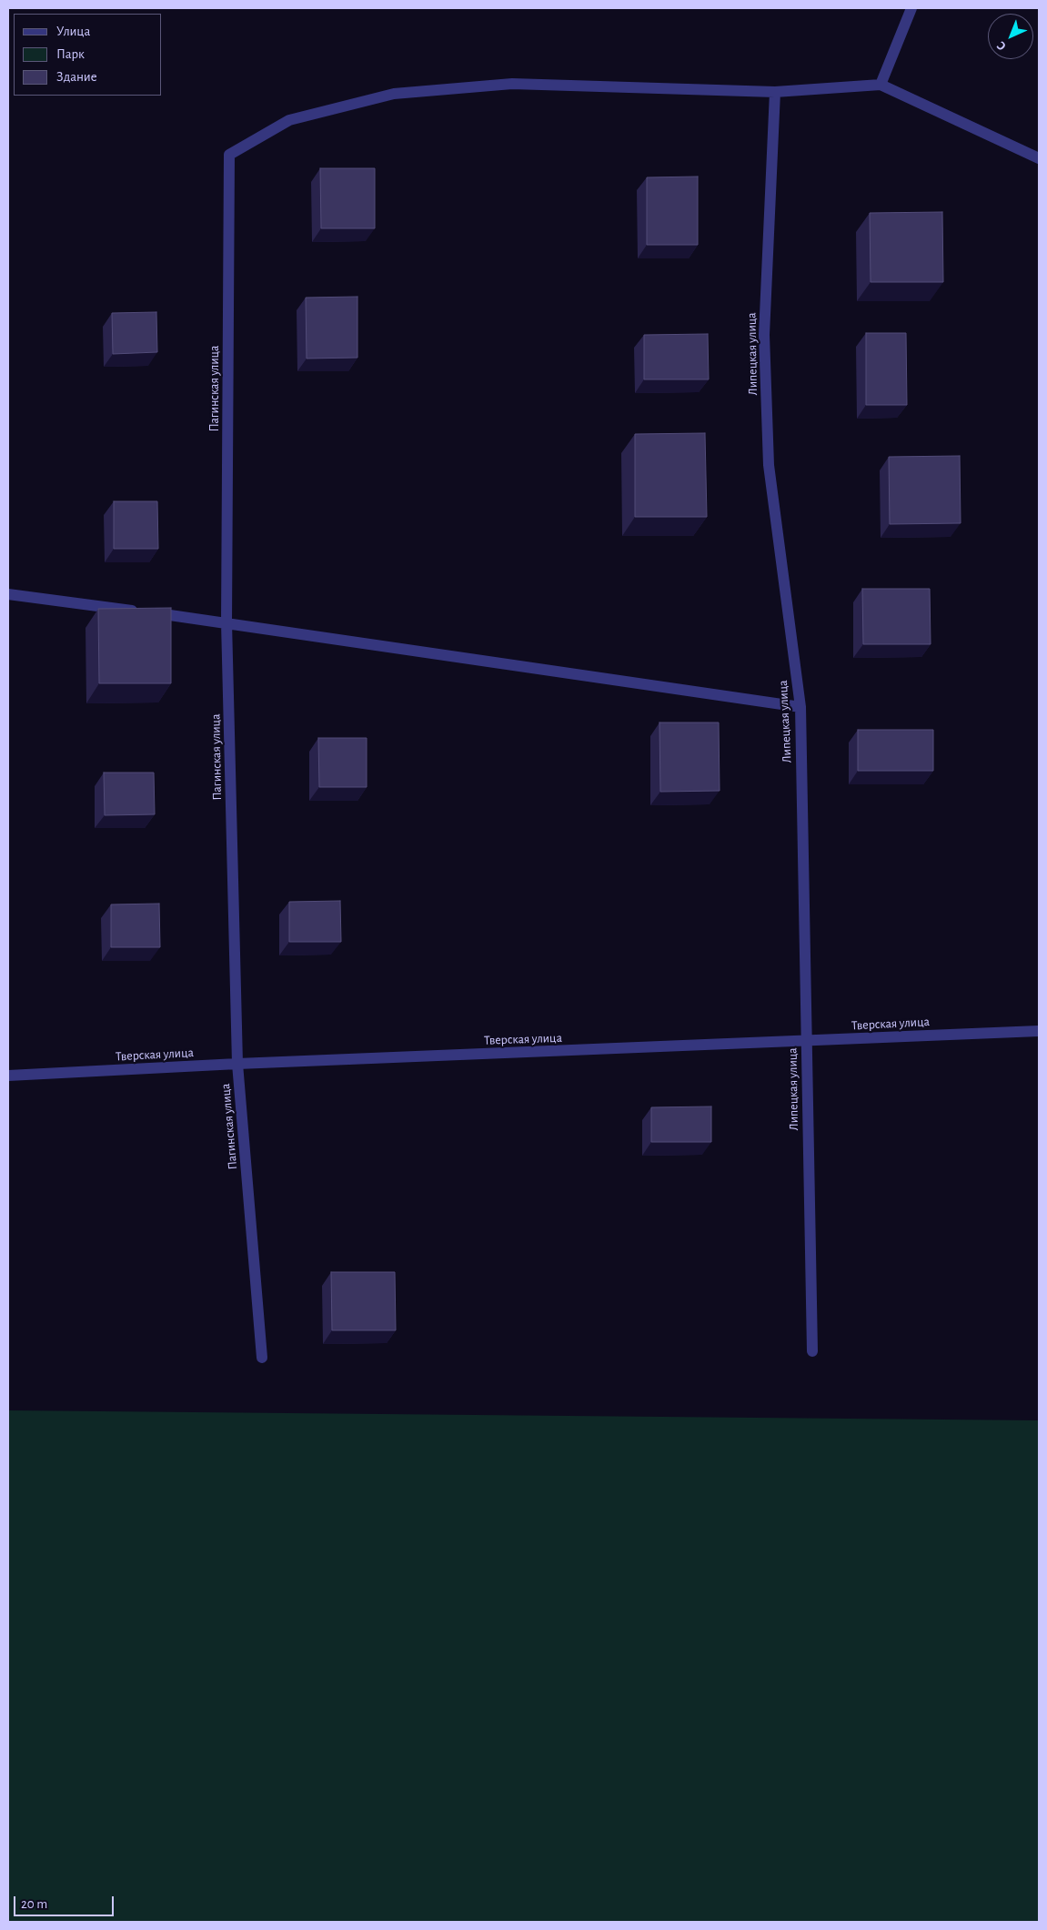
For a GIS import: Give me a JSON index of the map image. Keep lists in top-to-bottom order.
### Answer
{
  "streets": {
    "street": ["Липецкая улица", "Пагинская улица", "Тверская улица"]
  },
  "crossings": [
    ["Липецкая улица", "Пагинская улица"],
    ["Липецкая улица", "Тверская улица"],
    ["Пагинская улица", "Тверская улица"]
  ],
  "legend": ["Улица", "Парк", "Здание"],
  "scale_bar": "20 m",
  "north": "bottom left"
}
